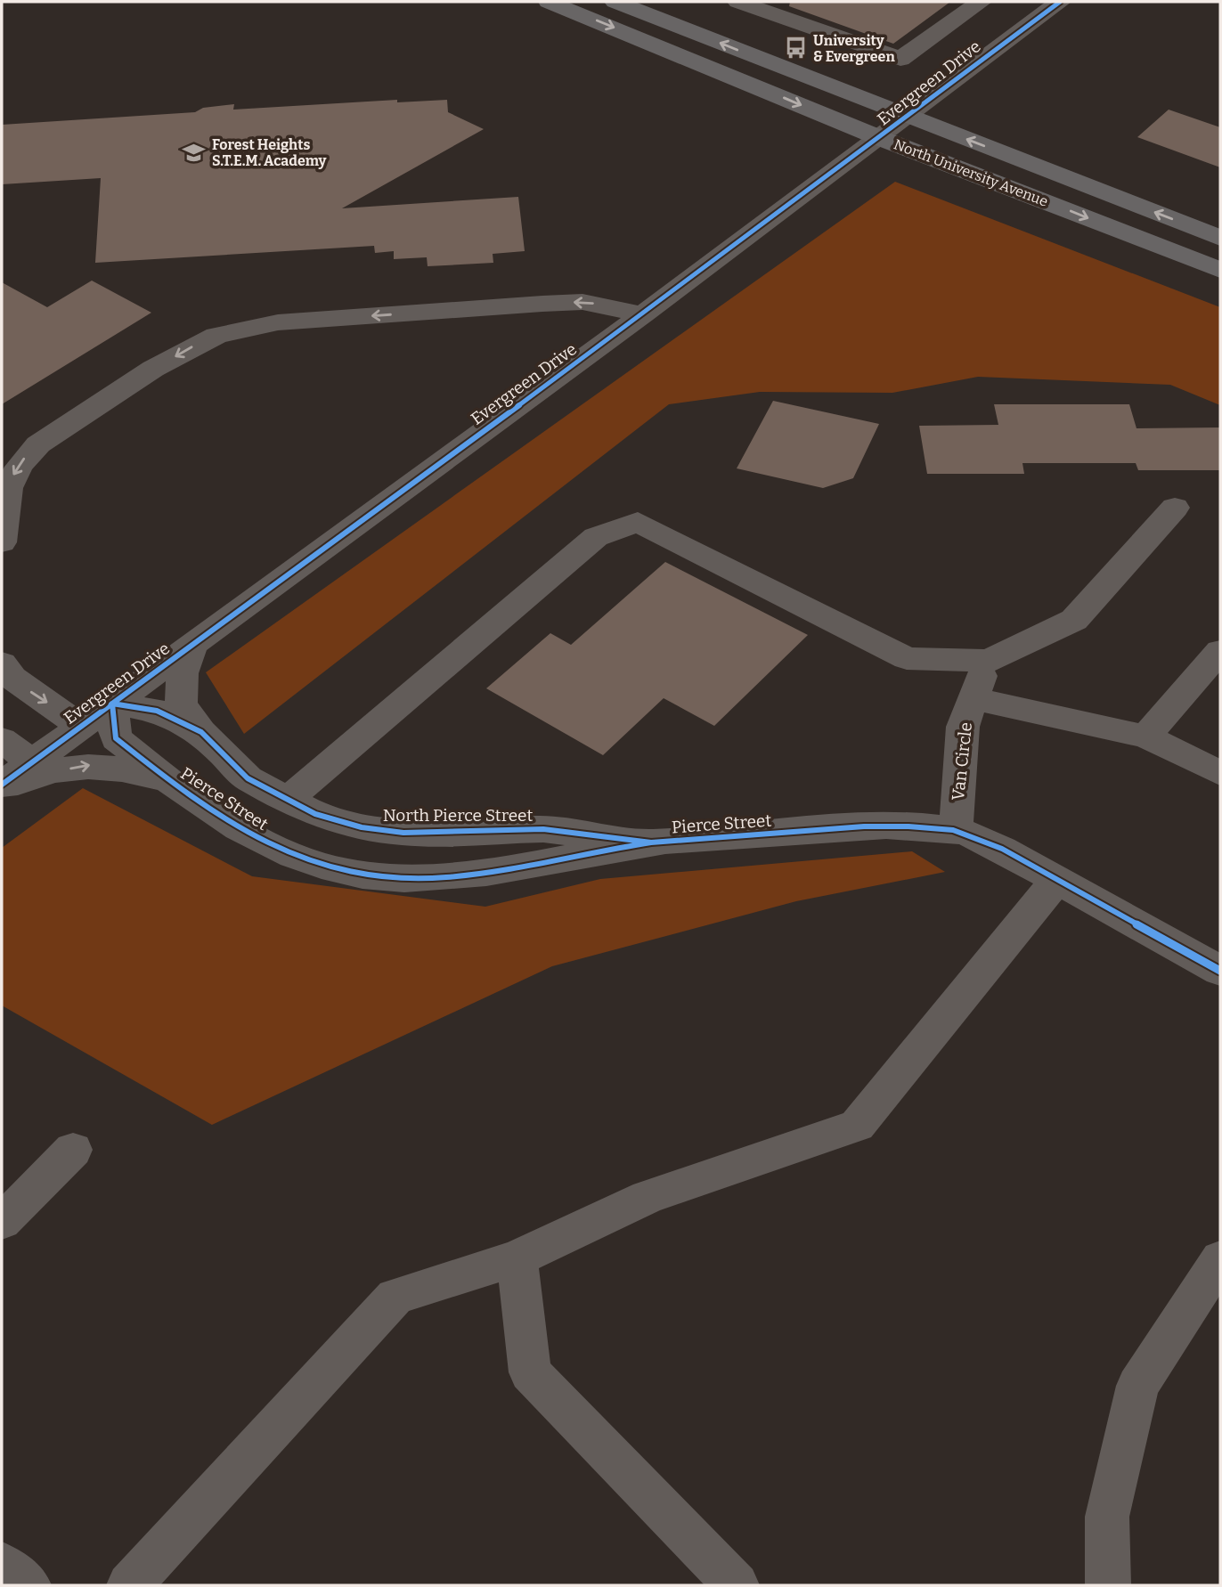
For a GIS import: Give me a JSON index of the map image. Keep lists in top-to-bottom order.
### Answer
{
  "streets": {
    "main road": ["North University Avenue"],
    "street": [
      "Evergreen Drive",
      "Van Circle",
      "Pierce Street",
      "North Pierce Street"
    ]
  },
  "crossings": [
    ["Evergreen Drive", "North University Avenue"],
    ["Evergreen Drive", "Pierce Street"],
    ["Evergreen Drive", "North Pierce Street"],
    ["Van Circle", "Pierce Street"],
    ["Pierce Street", "North Pierce Street"]
  ],
  "places": {
    "bus stop": ["University & Evergreen"],
    "school or university": ["Forest Heights S.T.E.M. Academy"]
  }
}
